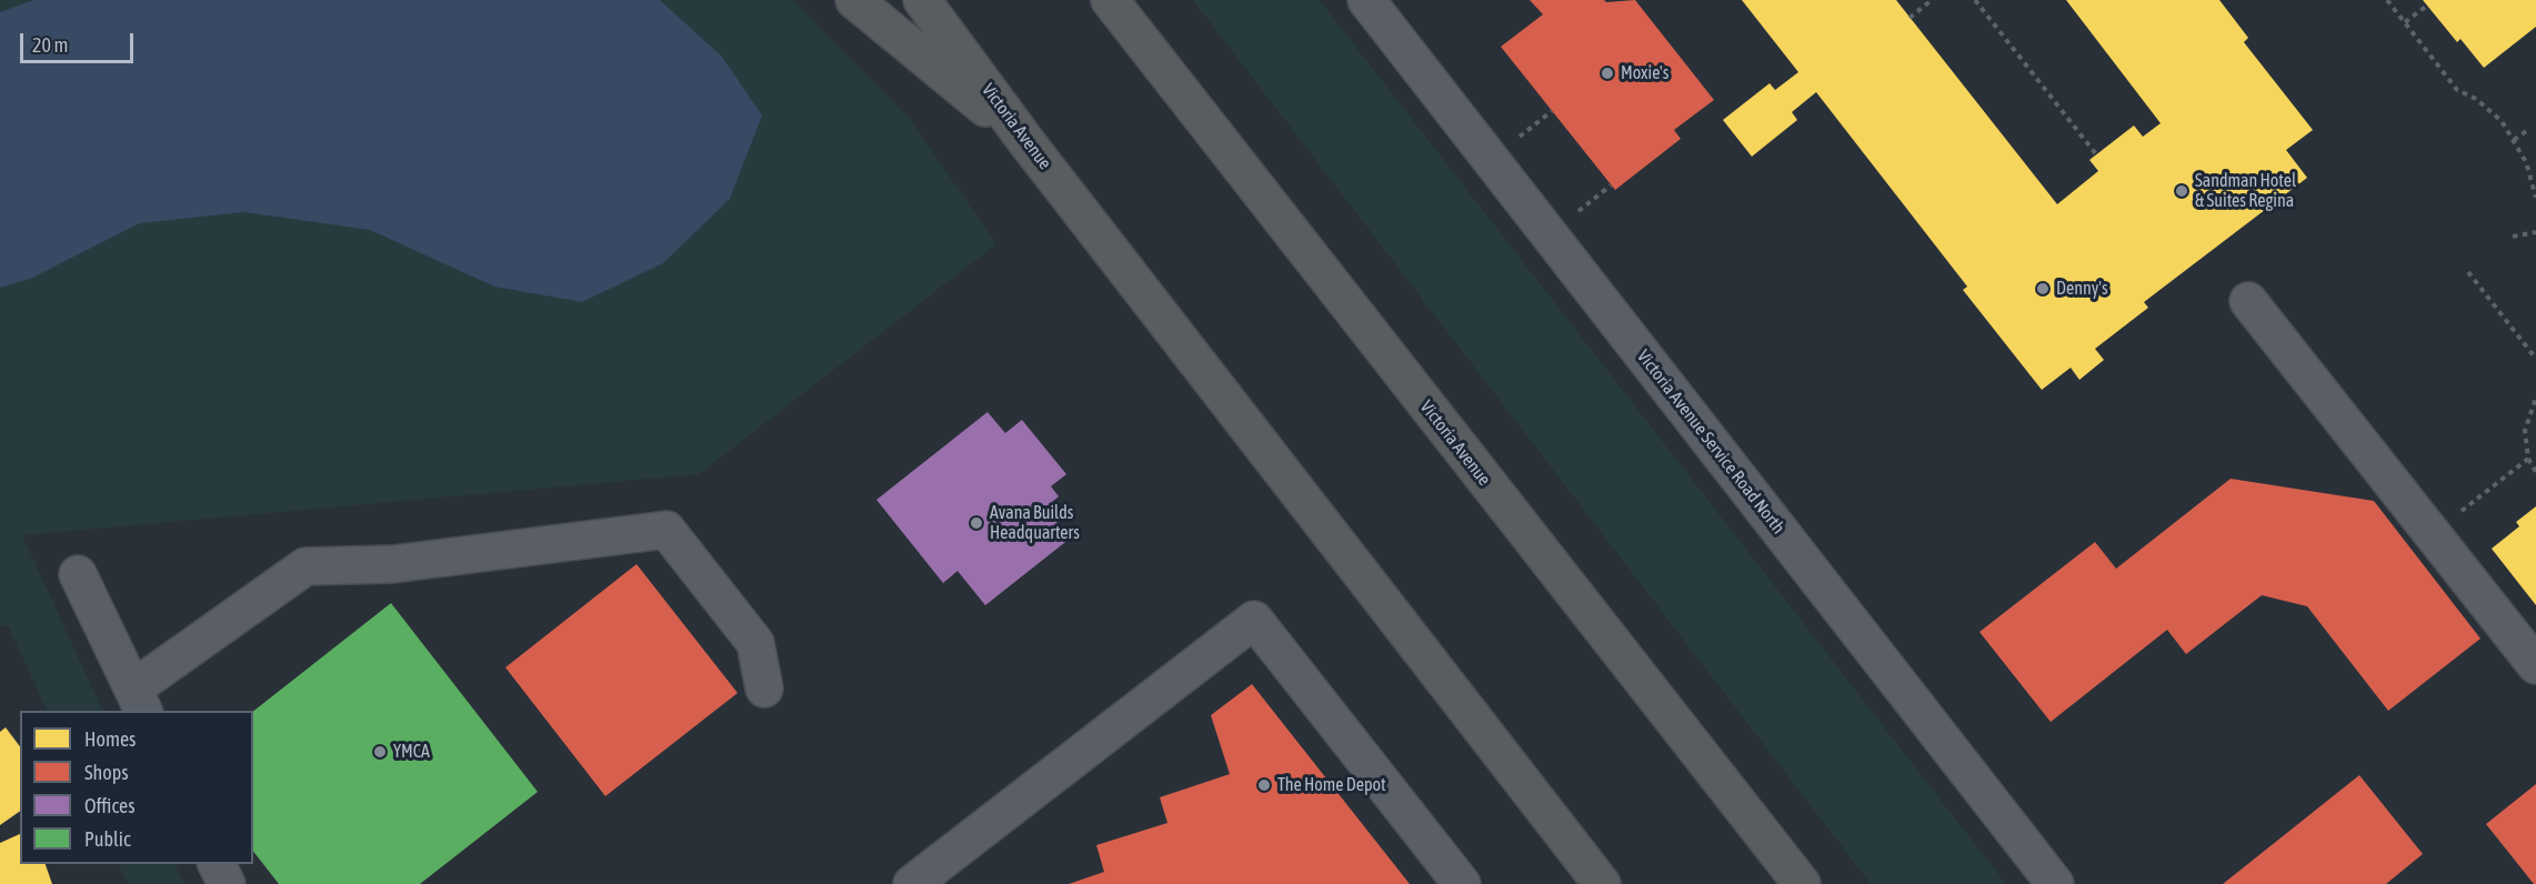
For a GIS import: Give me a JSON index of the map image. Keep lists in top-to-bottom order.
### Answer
{
  "streets": {
    "highway": ["Victoria Avenue"],
    "street": ["Victoria Avenue Service Road North"]
  },
  "places": [
    "Moxie's",
    "Sandman Hotel & Suites Regina",
    "Denny's",
    "Avana Builds Headquarters",
    "YMCA",
    "The Home Depot"
  ],
  "legend": [
    "Homes",
    "Shops",
    "Offices",
    "Public"
  ],
  "scale_bar": "20 m"
}
